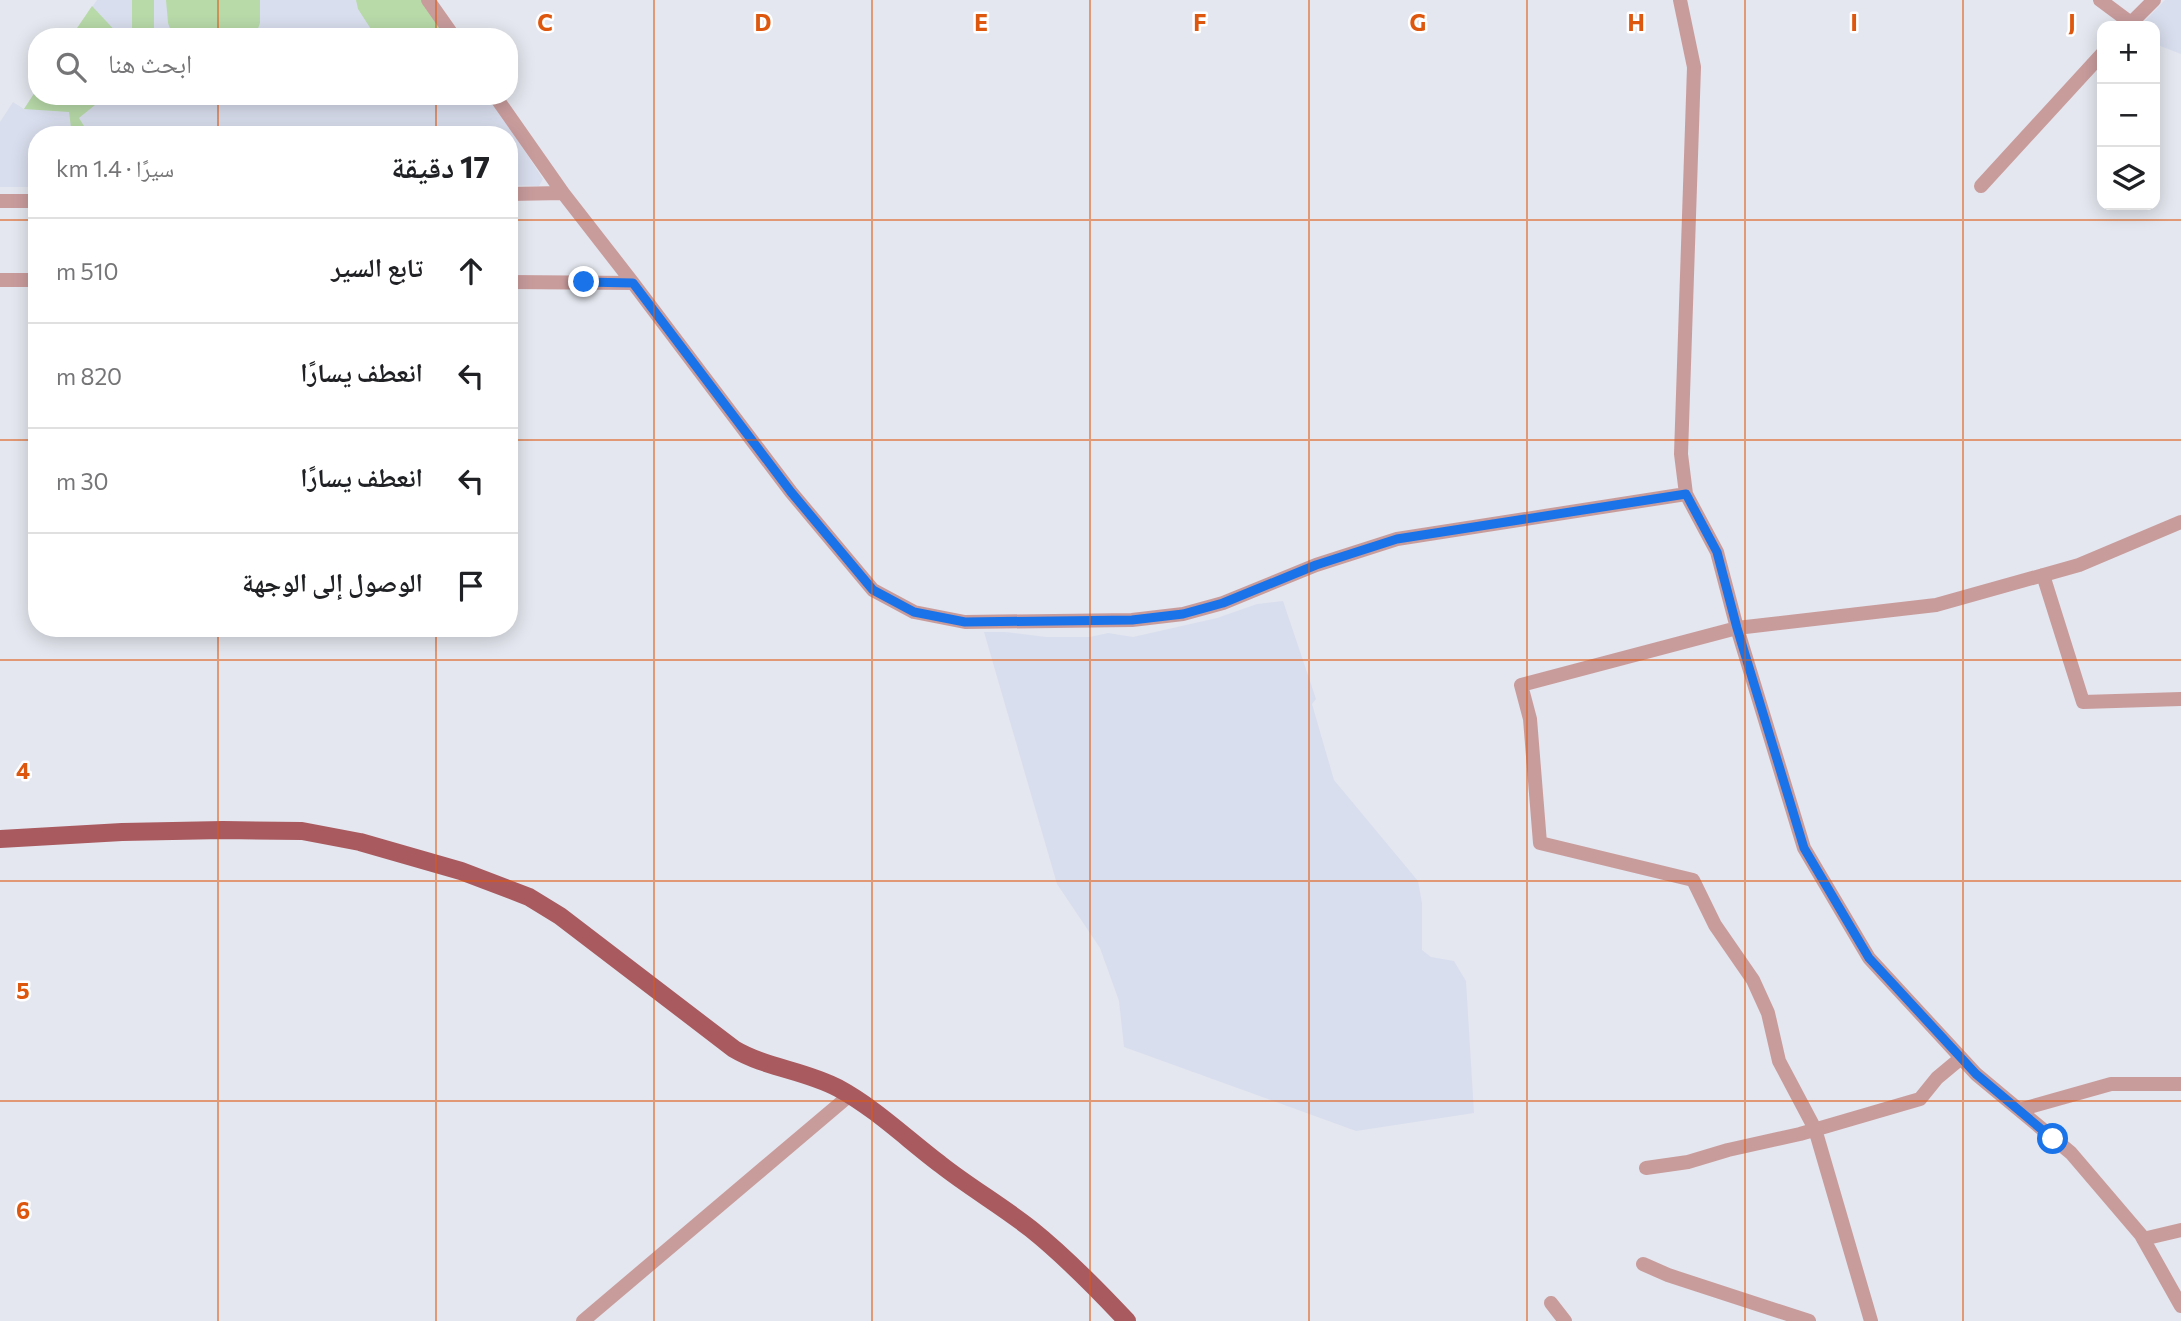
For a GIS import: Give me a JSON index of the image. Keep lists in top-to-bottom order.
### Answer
{
  "page": {
    "map_buttons": ["+", "−"],
    "search": "ابحث هنا",
    "heading": ["17 دقيقة", "سيرًا · 1.4 km"],
    "list": [
      ["تابع السير", "510 m"],
      ["انعطف يسارًا", "820 m"],
      ["انعطف يسارًا", "30 m"],
      "الوصول إلى الوجهة"
    ]
  },
  "grid": {
    "columns": [
      "C",
      "D",
      "E",
      "F",
      "G",
      "H",
      "I",
      "J"
    ],
    "rows": ["4", "5", "6"]
  }
}
